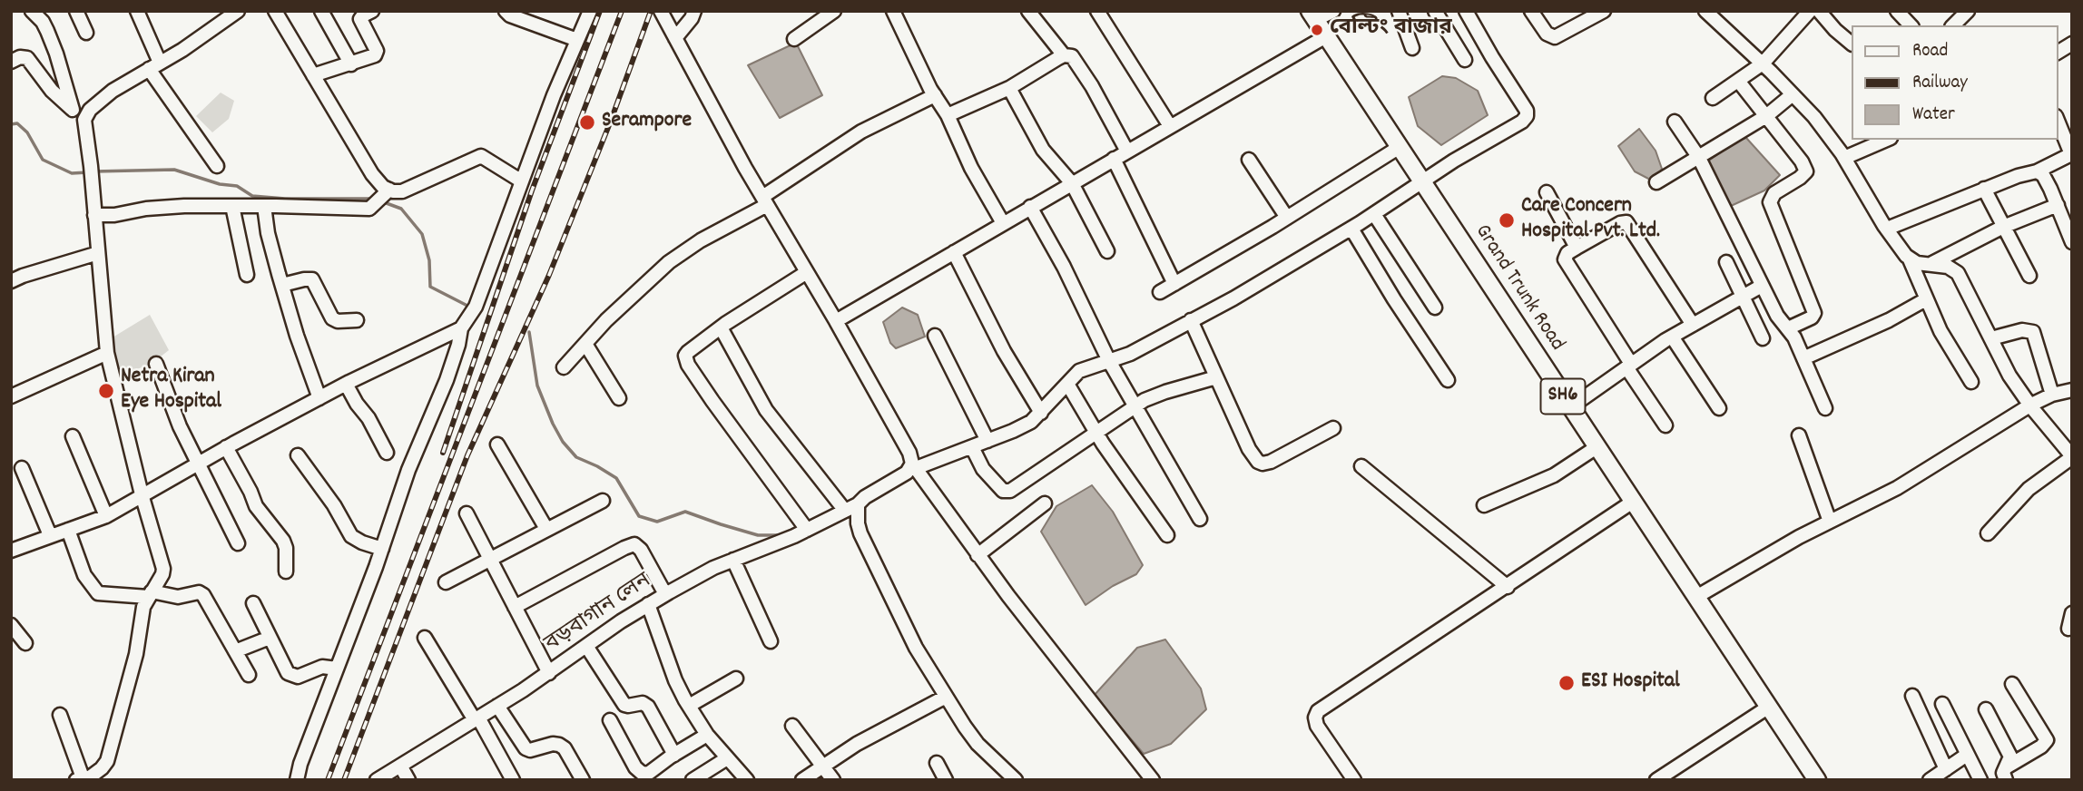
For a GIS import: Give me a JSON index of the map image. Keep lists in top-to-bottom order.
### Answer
{
  "streets": {
    "main road": ["Grand Trunk Road", "SH6"],
    "street": ["বড়বাগান লেন"]
  },
  "places": [
    "বেল্টিং বাজার",
    "Serampore",
    "Care Concern Hospital Pvt. Ltd.",
    "Netra Kiran Eye Hospital",
    "ESI Hospital"
  ],
  "legend": ["Road", "Railway", "Water"]
}
